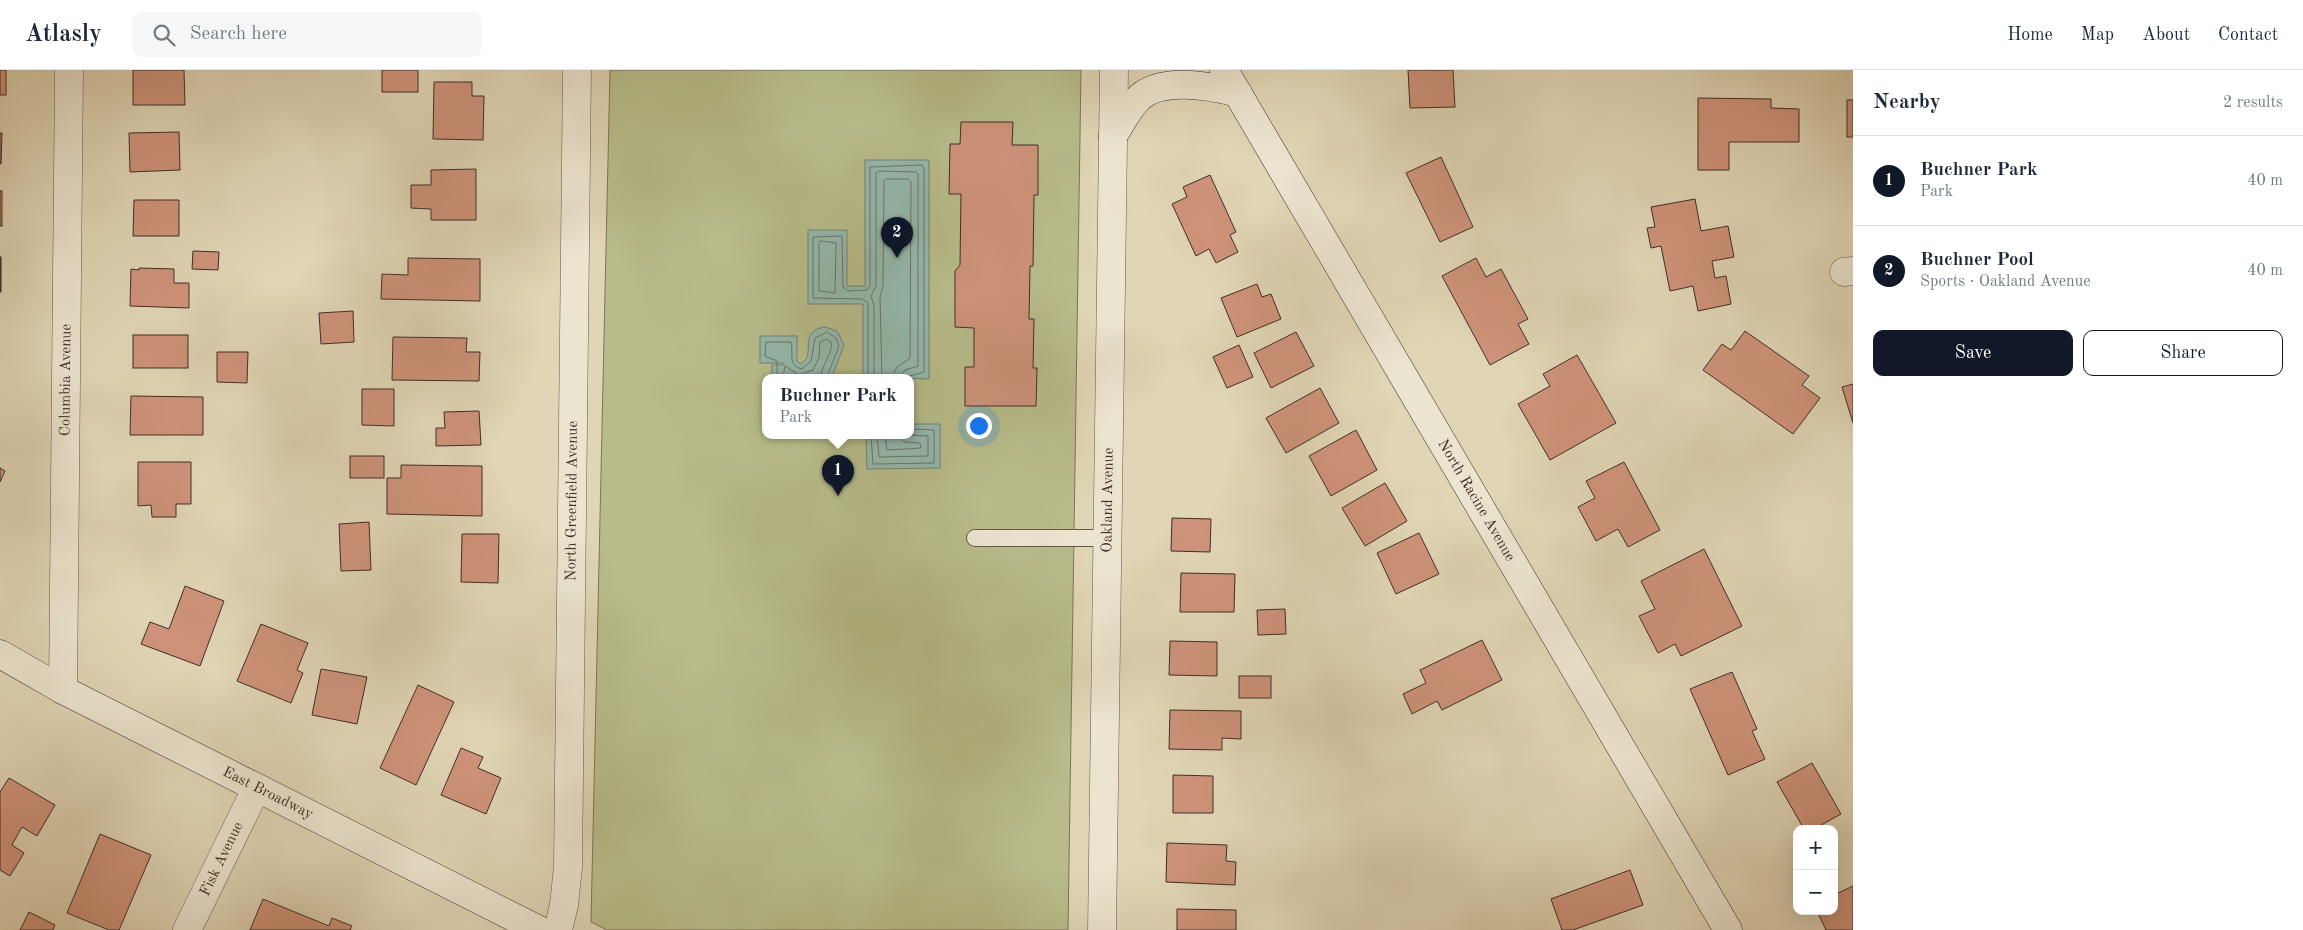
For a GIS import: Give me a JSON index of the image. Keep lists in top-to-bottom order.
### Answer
{
  "streets": {
    "street": [
      "Columbia Avenue",
      "North Greenfield Avenue",
      "Oakland Avenue",
      "North Racine Avenue",
      "East Broadway",
      "Fisk Avenue"
    ]
  },
  "crossings": [
    ["Columbia Avenue", "East Broadway"],
    ["East Broadway", "Fisk Avenue"]
  ],
  "page": {
    "header": "Atlasly",
    "search": "Search here",
    "nav": [
      "Home",
      "Map",
      "About",
      "Contact"
    ],
    "heading": ["Nearby", "2 results"],
    "list": [
      {
        "mark": "1",
        "name": "Buchner Park",
        "note": "Park",
        "value": "40 m"
      },
      {
        "mark": "2",
        "name": "Buchner Pool",
        "note": "Sports · Oakland Avenue",
        "value": "40 m"
      }
    ],
    "pins": ["2", "1"],
    "buttons": ["Save", "Share"],
    "popup": ["Buchner Park", "Park"],
    "map_buttons": ["+", "−"]
  }
}
